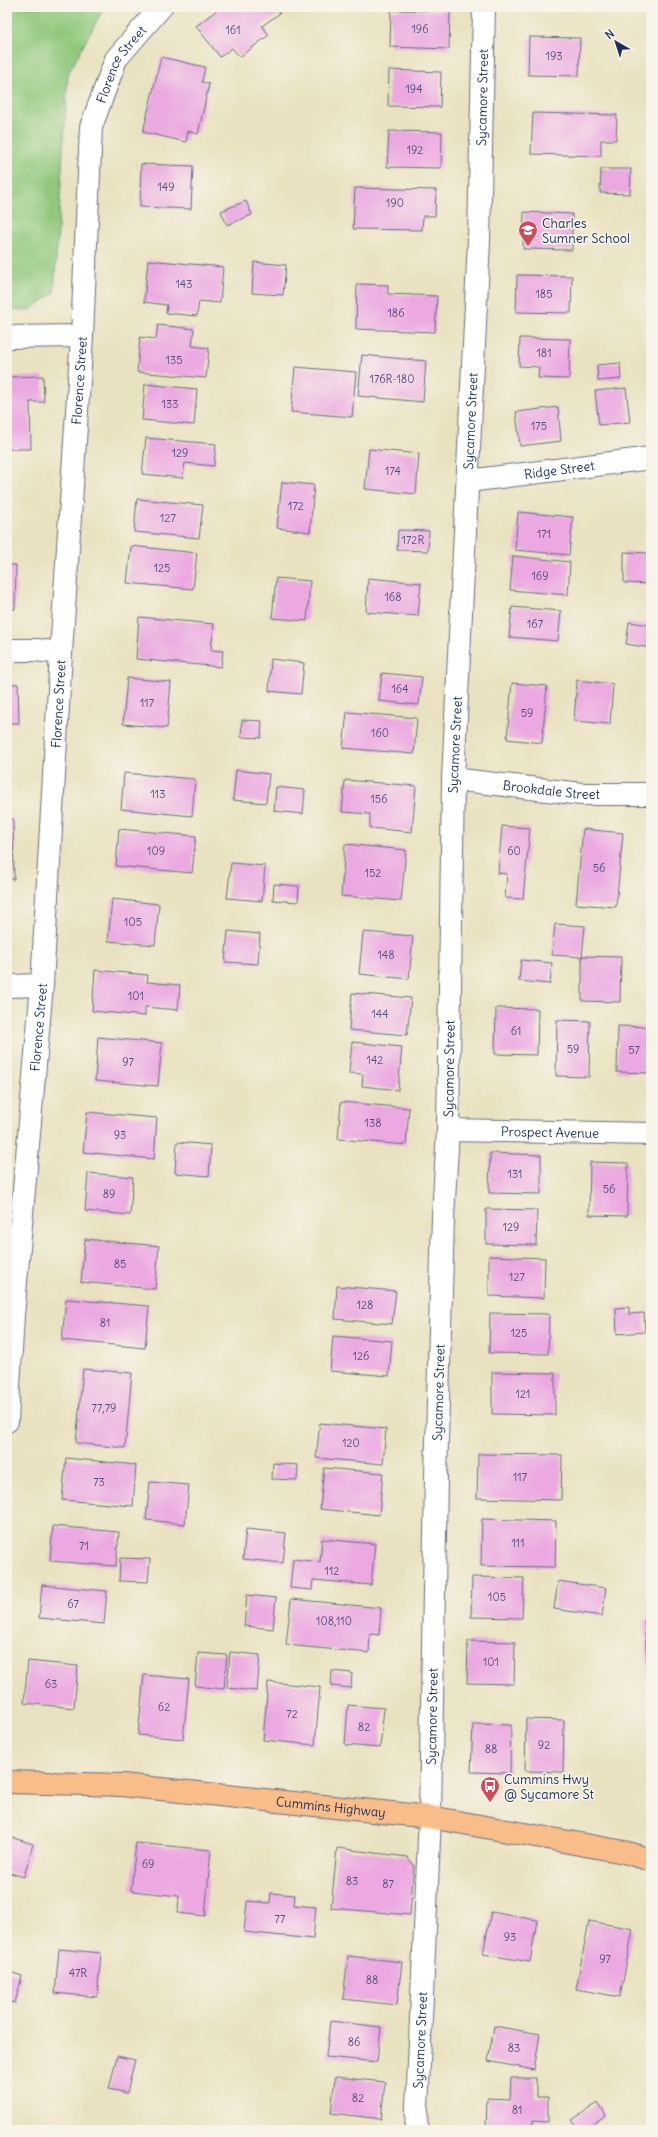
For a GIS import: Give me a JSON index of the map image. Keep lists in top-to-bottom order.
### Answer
{
  "streets": {
    "main road": ["Cummins Highway"],
    "street": [
      "Florence Street",
      "Sycamore Street",
      "Ridge Street",
      "Brookdale Street",
      "Prospect Avenue"
    ]
  },
  "crossings": [
    ["Sycamore Street", "Ridge Street"],
    ["Sycamore Street", "Brookdale Street"],
    ["Sycamore Street", "Prospect Avenue"],
    ["Sycamore Street", "Cummins Highway"]
  ],
  "places": {
    "school or university": ["Charles Sumner School"],
    "bus stop": ["Cummins Hwy @ Sycamore St"]
  },
  "house_numbers": [
    "196",
    "161",
    "193",
    "194",
    "192",
    "149",
    "190",
    "143",
    "185",
    "186",
    "181",
    "135",
    "176R-180",
    "133",
    "175",
    "129",
    "174",
    "172",
    "127",
    "171",
    "172R",
    "125",
    "169",
    "168",
    "167",
    "164",
    "117",
    "59",
    "160",
    "113",
    "156",
    "109",
    "60",
    "56",
    "152",
    "105",
    "148",
    "101",
    "144",
    "61",
    "59",
    "57",
    "142",
    "97",
    "138",
    "93",
    "131",
    "56",
    "89",
    "129",
    "85",
    "127",
    "128",
    "81",
    "125",
    "126",
    "121",
    "77,79",
    "120",
    "117",
    "73",
    "111",
    "71",
    "112",
    "105",
    "67",
    "108,110",
    "101",
    "63",
    "62",
    "72",
    "82",
    "92",
    "88",
    "69",
    "83",
    "87",
    "77",
    "93",
    "97",
    "47R",
    "88",
    "86",
    "83",
    "82",
    "81"
  ],
  "north": "top left"
}
